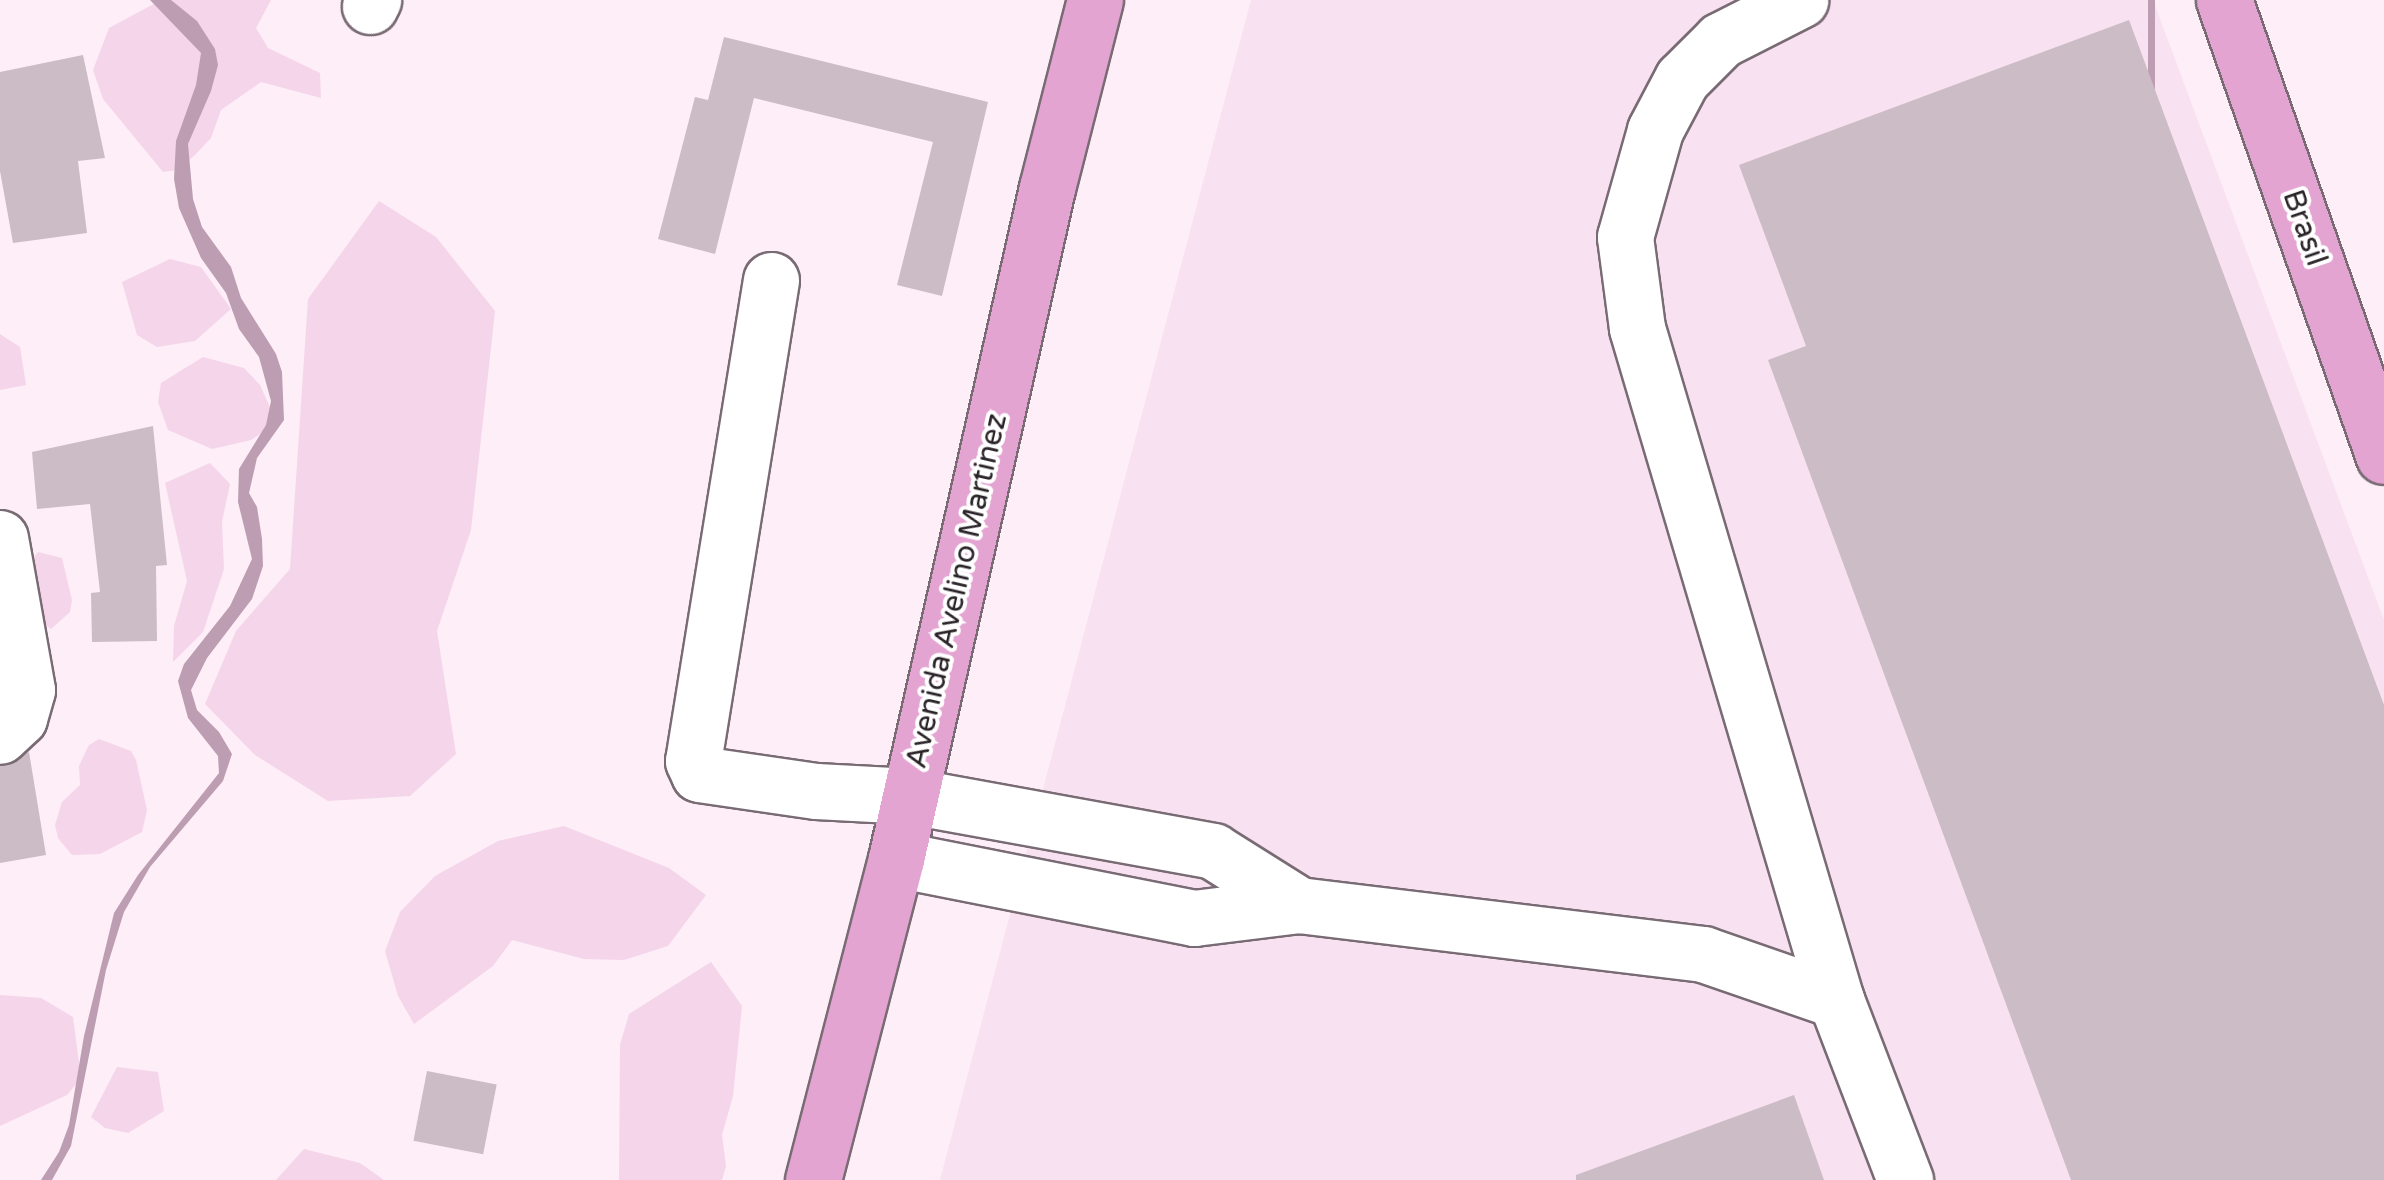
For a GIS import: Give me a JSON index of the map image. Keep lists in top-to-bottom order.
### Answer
{
  "streets": {
    "main road": ["Brasil", "Avenida Avelino Martinez"]
  }
}
